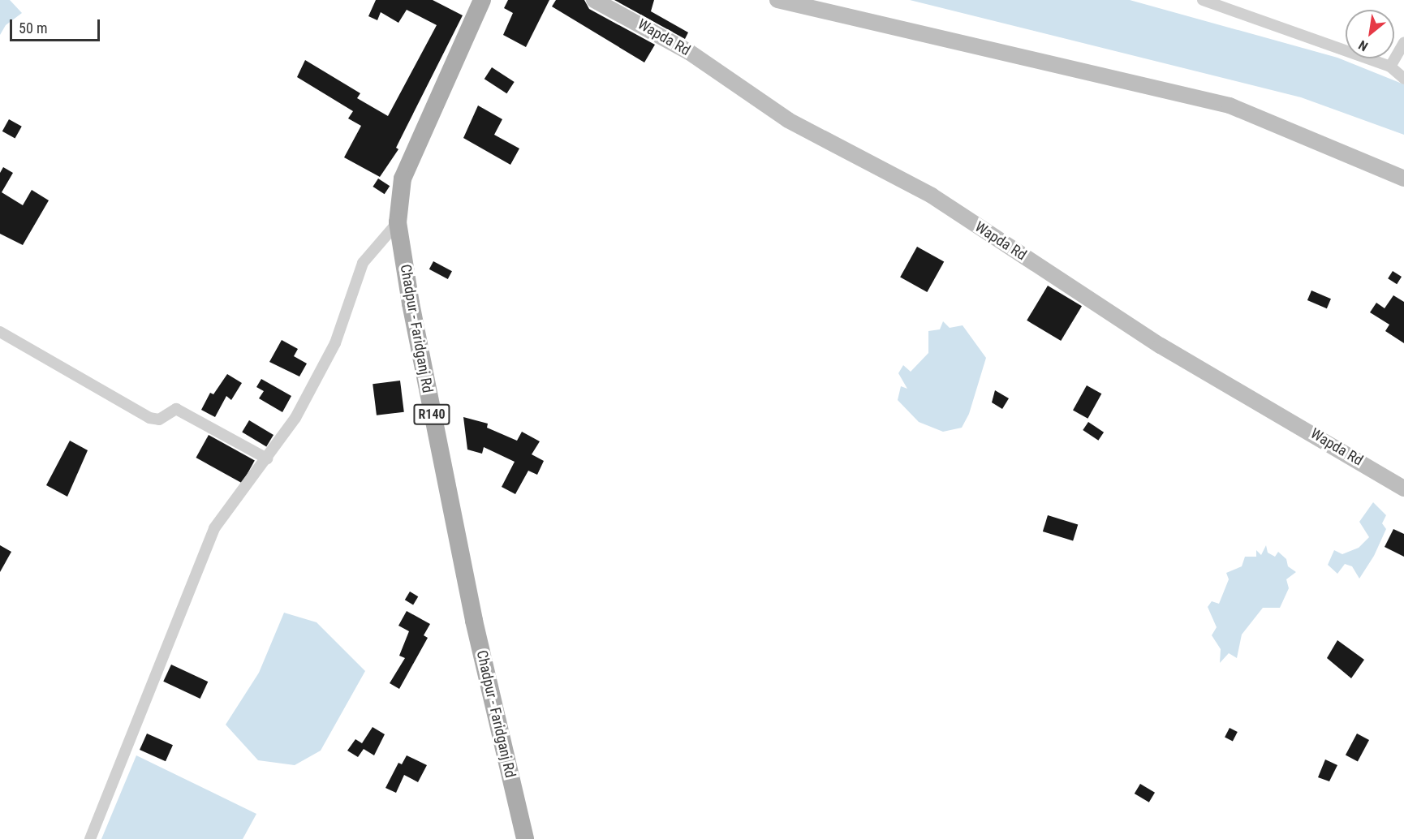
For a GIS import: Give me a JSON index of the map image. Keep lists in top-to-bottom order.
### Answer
{
  "streets": {
    "main road": ["Wapda Rd", "Chadpur - Faridganj Rd", "R140"]
  },
  "scale_bar": "50 m",
  "north": "bottom left"
}
